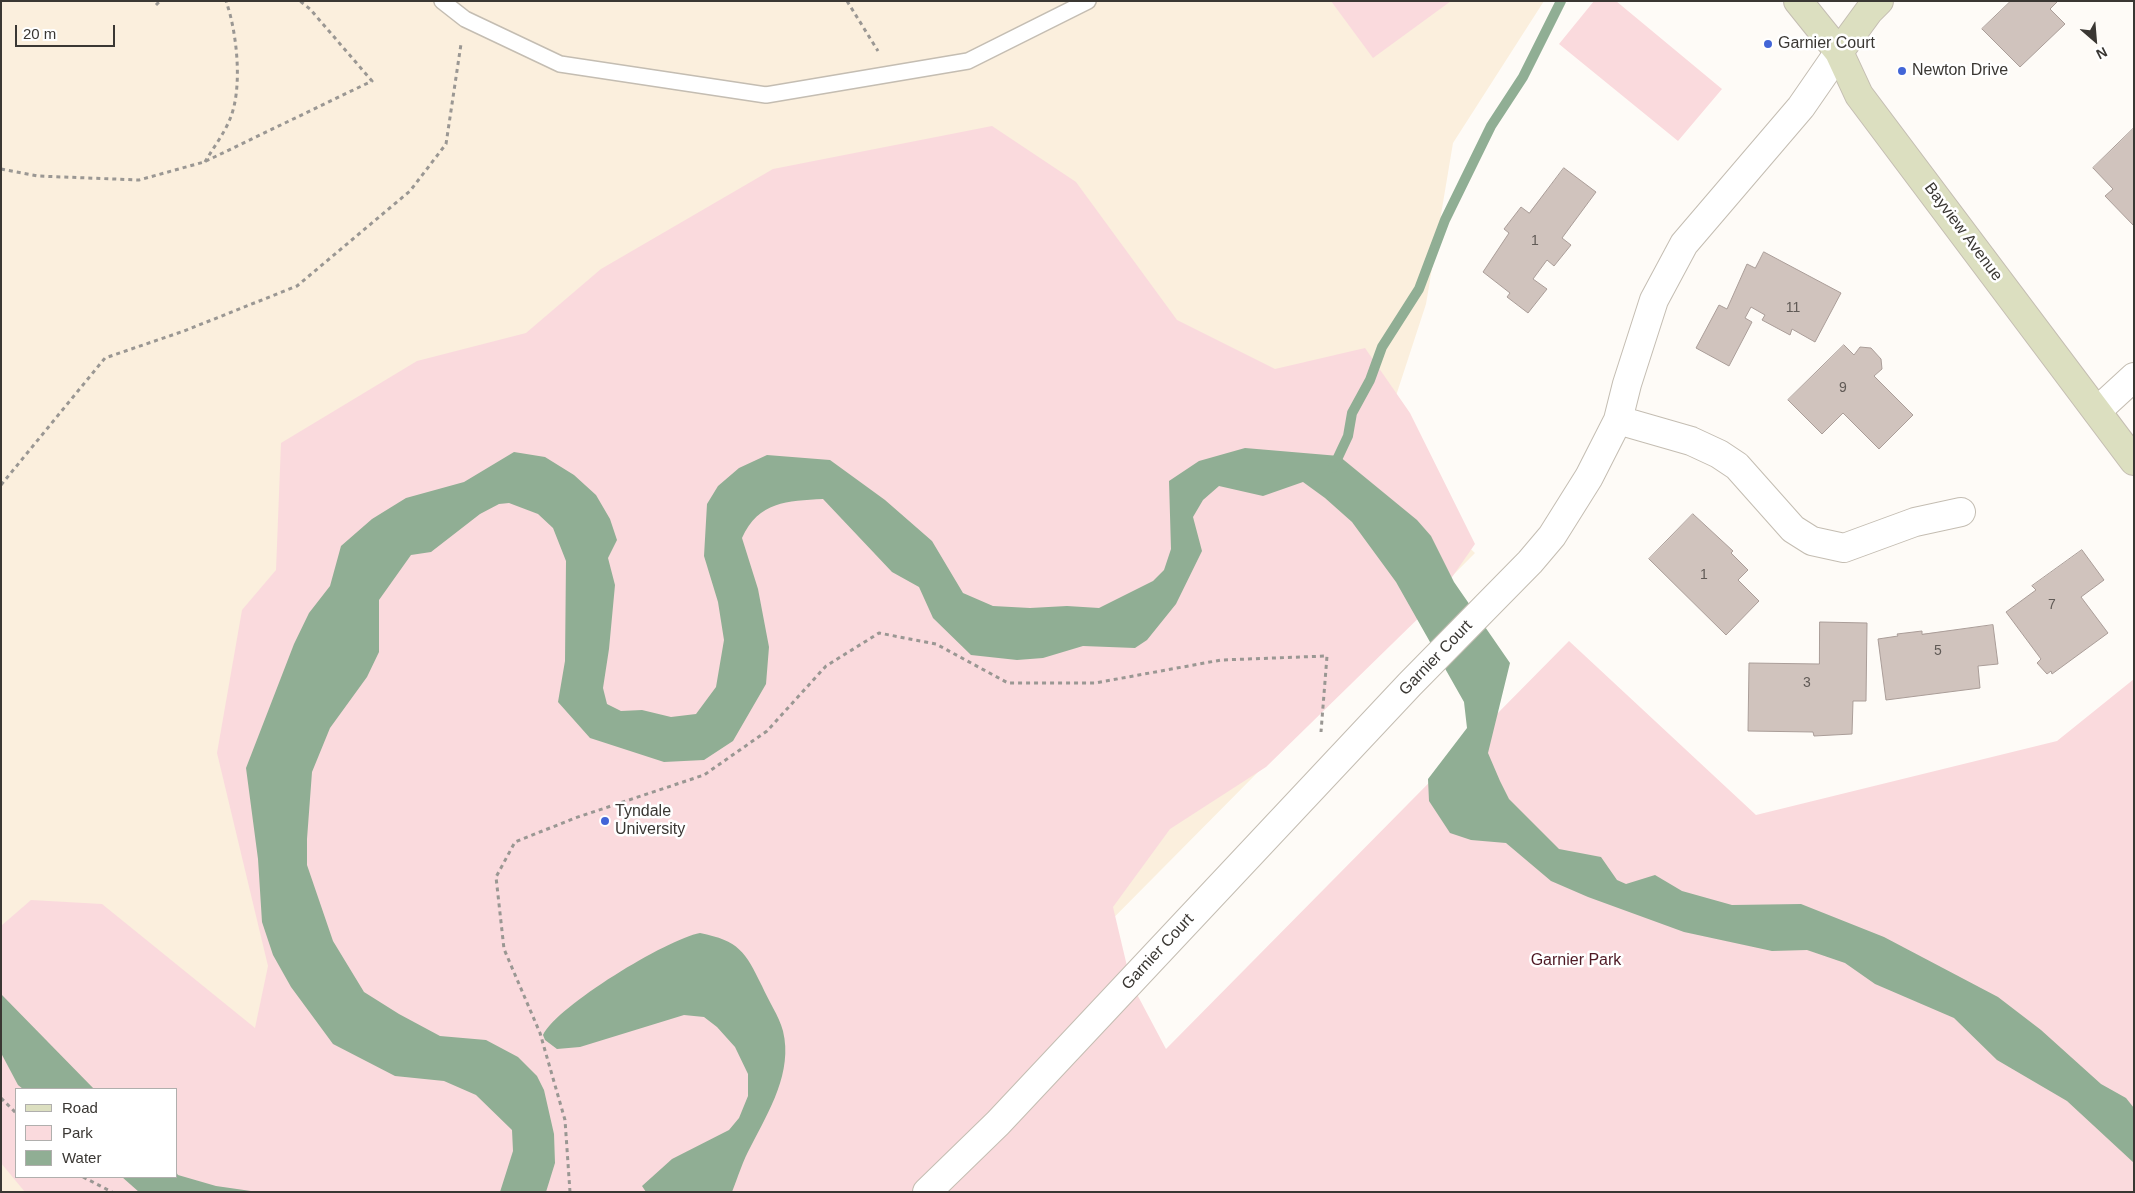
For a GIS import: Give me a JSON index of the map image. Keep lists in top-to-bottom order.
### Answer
{
  "streets": {
    "main road": ["Bayview Avenue"],
    "street": ["Garnier Court"]
  },
  "crossings": [
    ["Bayview Avenue", "Garnier Court"]
  ],
  "parks": ["Garnier Park"],
  "places": ["Garnier Court", "Newton Drive", "Tyndale University"],
  "house_numbers": [
    "1",
    "11",
    "9",
    "1",
    "7",
    "5",
    "3"
  ],
  "legend": ["Road", "Park", "Water"],
  "scale_bar": "20 m",
  "north": "bottom right"
}
